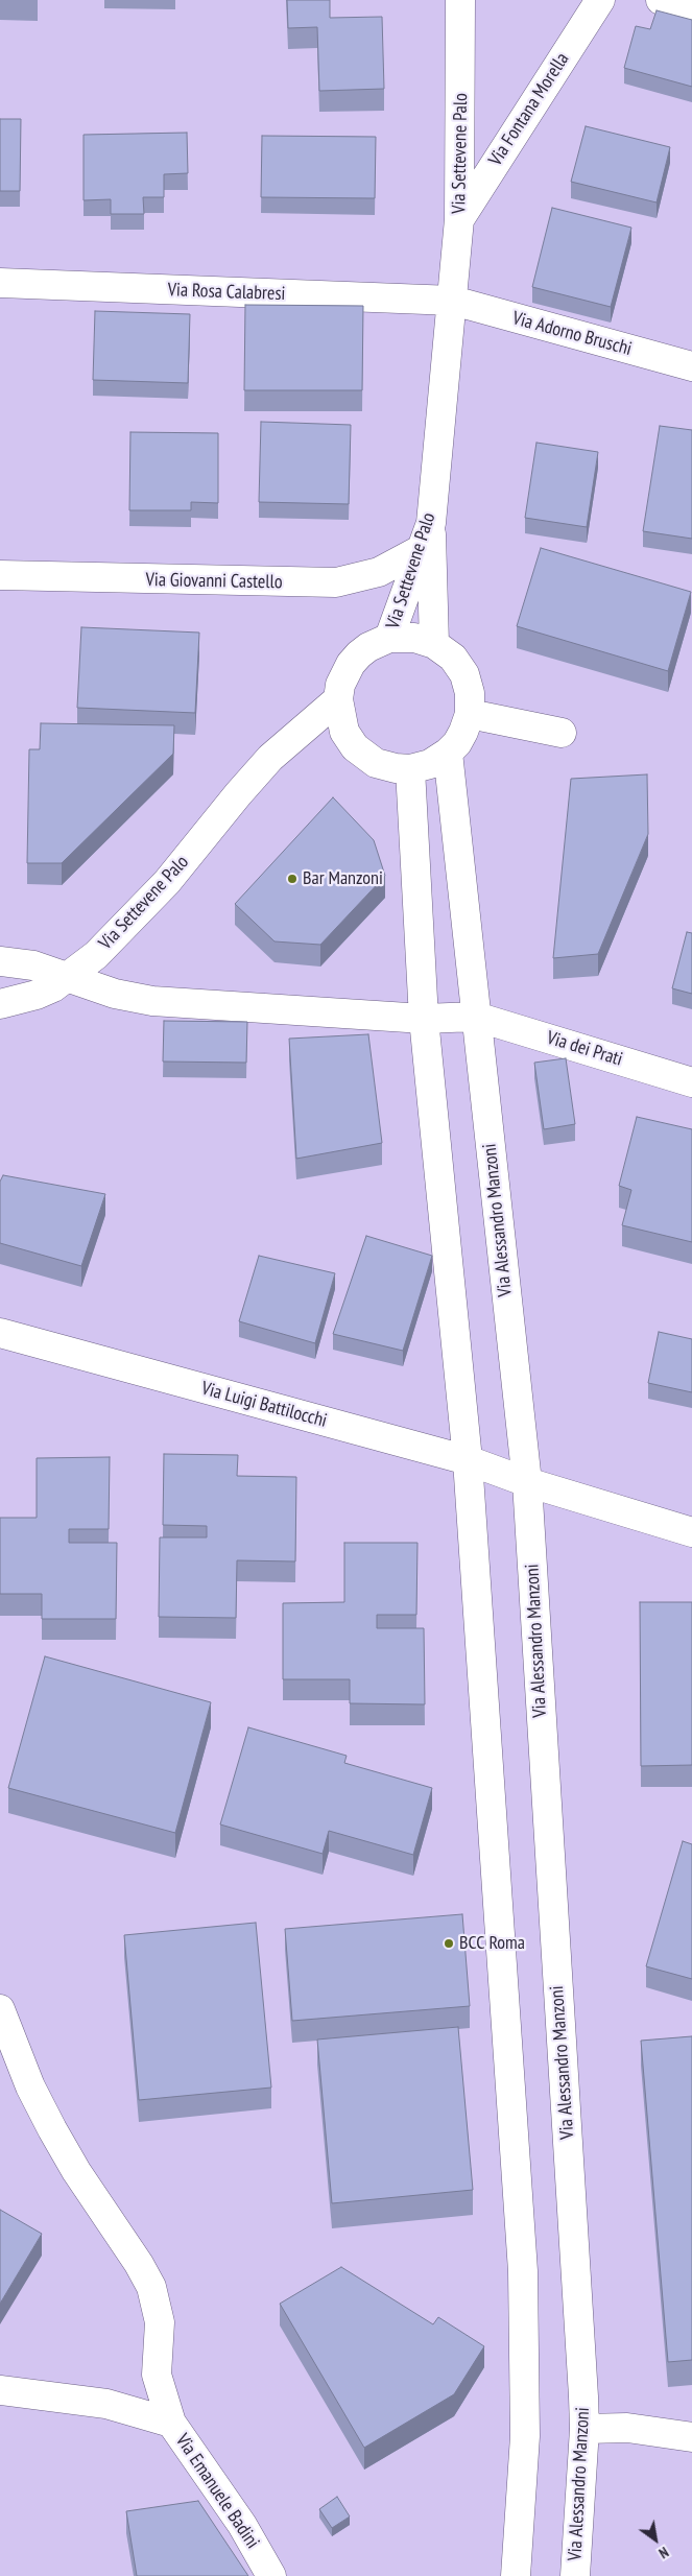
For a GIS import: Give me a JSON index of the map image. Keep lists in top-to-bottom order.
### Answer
{
  "streets": {
    "street": [
      "Via Fontana Morella",
      "Via Settevene Palo",
      "Via Rosa Calabresi",
      "Via Adorno Bruschi",
      "Via Giovanni Castello",
      "Via dei Prati",
      "Via Alessandro Manzoni",
      "Via Luigi Battilocchi",
      "Via Emanuele Badini"
    ]
  },
  "crossings": [
    ["Via Fontana Morella", "Via Settevene Palo"],
    ["Via Settevene Palo", "Via Rosa Calabresi"],
    ["Via Settevene Palo", "Via Adorno Bruschi"],
    ["Via Settevene Palo", "Via Giovanni Castello"],
    ["Via Settevene Palo", "Via dei Prati"],
    ["Via Settevene Palo", "Via Alessandro Manzoni"],
    ["Via Rosa Calabresi", "Via Adorno Bruschi"],
    ["Via dei Prati", "Via Alessandro Manzoni"],
    ["Via Alessandro Manzoni", "Via Luigi Battilocchi"]
  ],
  "places": ["Bar Manzoni", "BCC Roma"],
  "north": "bottom right"
}
